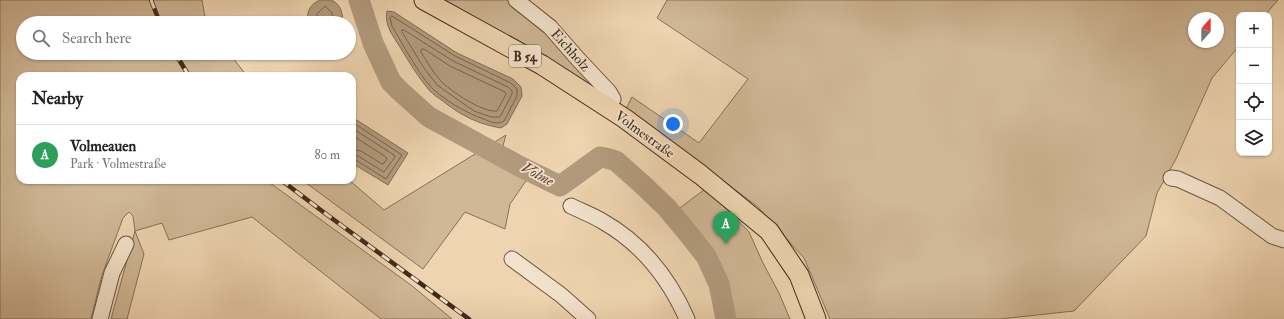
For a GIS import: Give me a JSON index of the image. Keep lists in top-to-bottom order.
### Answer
{
  "streets": {
    "main road": ["B 54", "Volmestraße"],
    "street": ["Eichholz"]
  },
  "crossings": [
    ["Eichholz", "Volmestraße"]
  ],
  "water": ["Volme"],
  "north": "top",
  "page": {
    "map_buttons": ["+", "−"],
    "search": "Search here",
    "heading": "Nearby",
    "list": [
      {
        "mark": "A",
        "name": "Volmeauen",
        "note": "Park · Volmestraße",
        "value": "80 m"
      }
    ],
    "pins": "A"
  }
}
